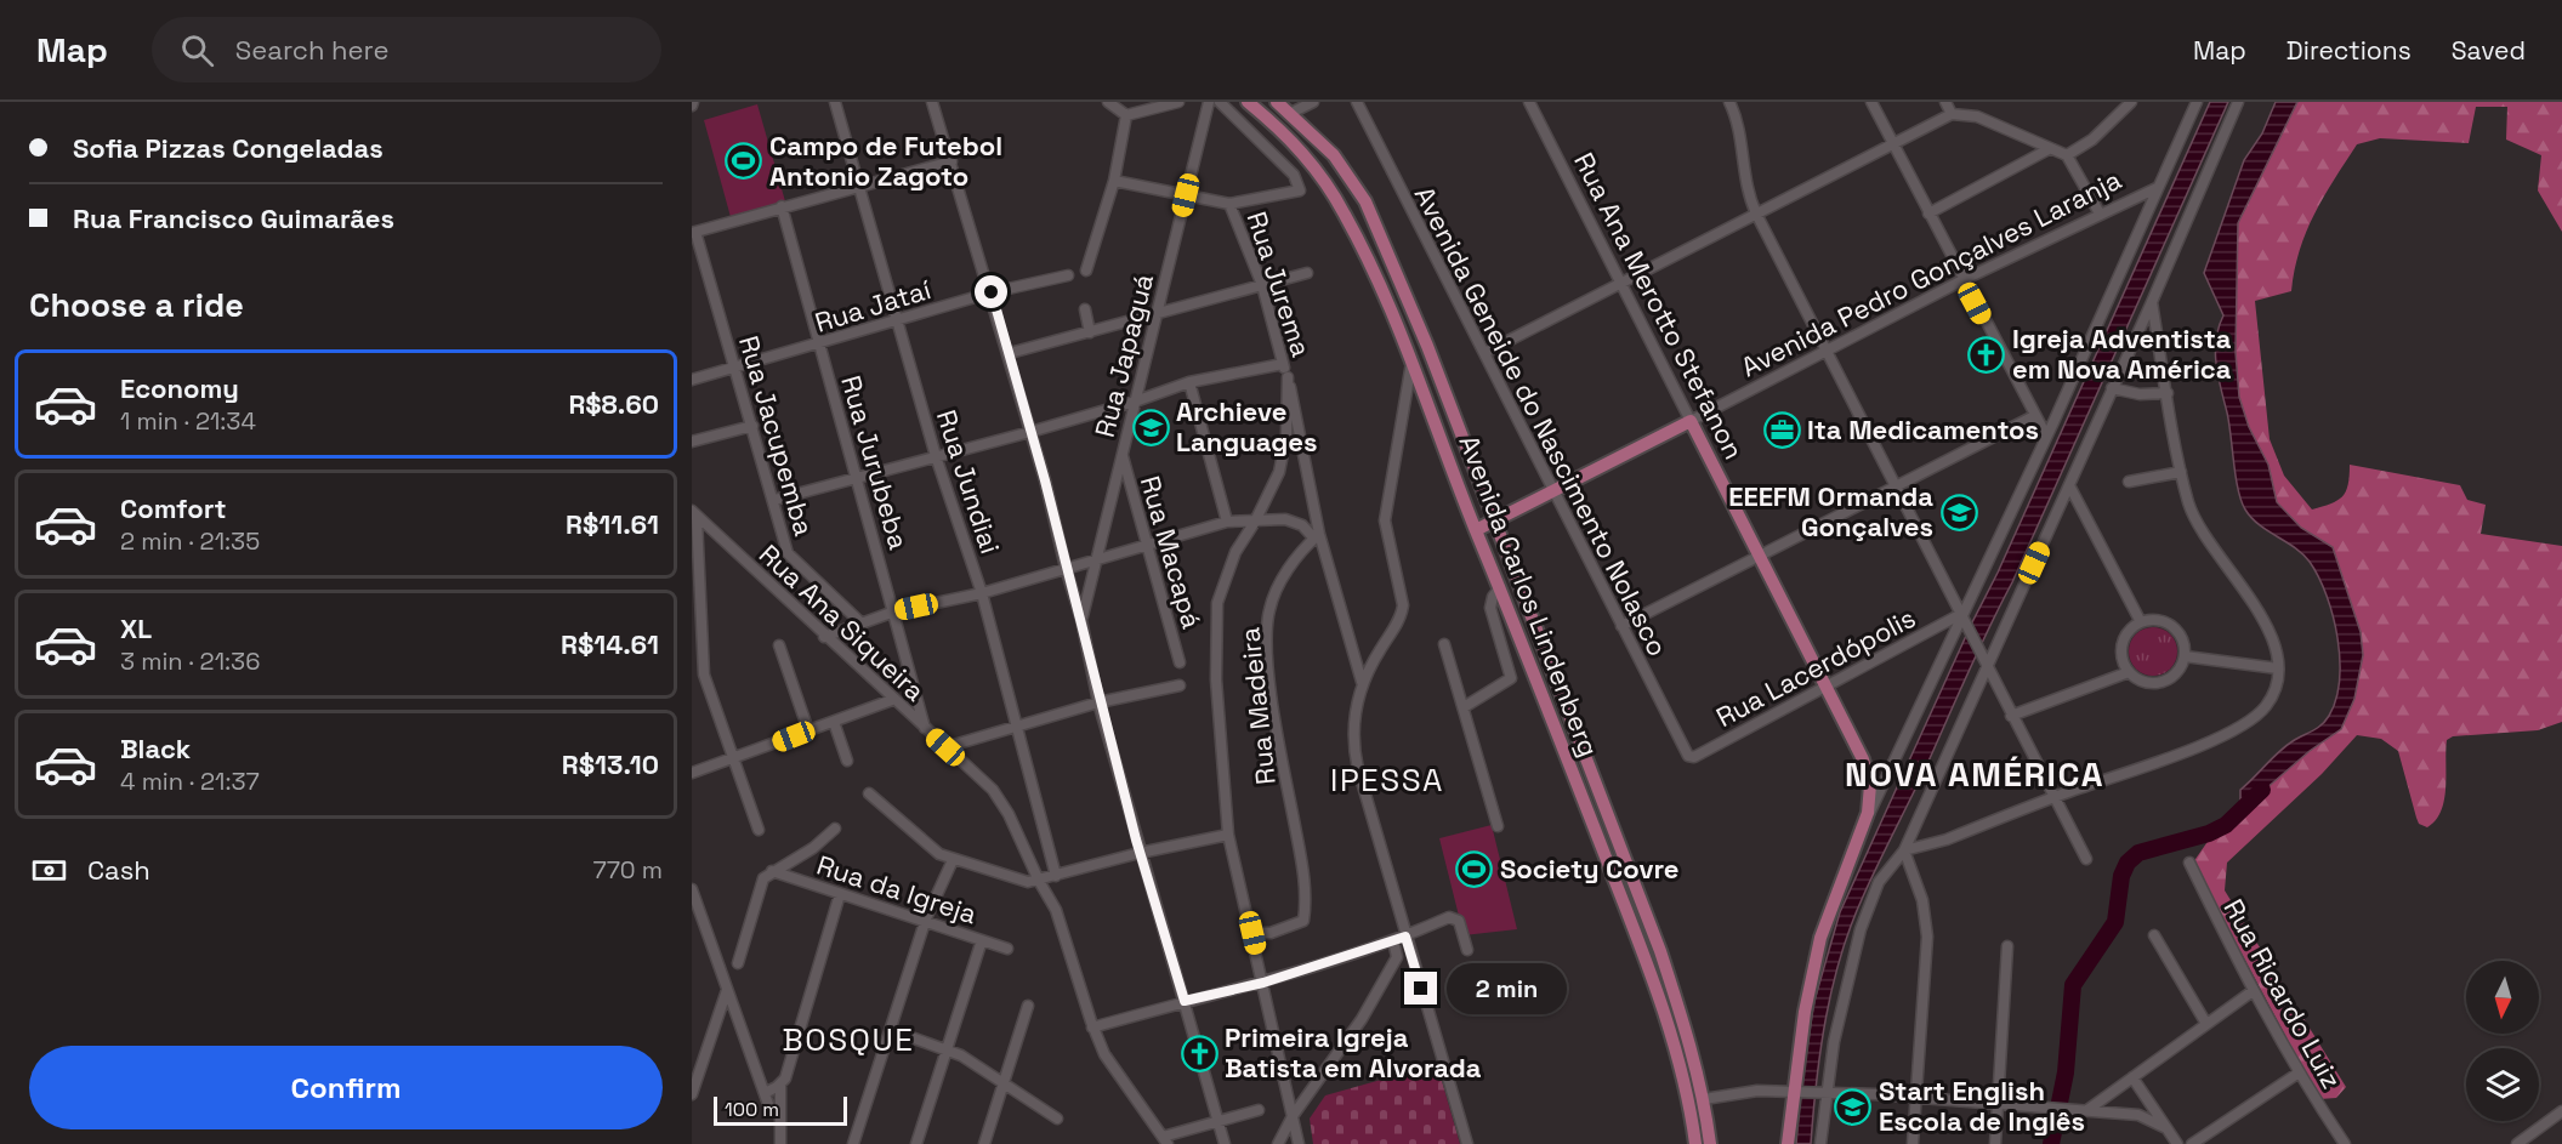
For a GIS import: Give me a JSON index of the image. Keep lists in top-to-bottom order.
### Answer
{
  "streets": {
    "main road": ["Avenida Pedro Gonçalves Laranja", "Rua Ana Merotto Stefanon", "Avenida Carlos Lindenberg"],
    "street": [
      "Rua Jurema",
      "Rua Jataí",
      "Rua Japaguá",
      "Avenida Geneide do Nascimento Nolasco",
      "Rua Jacupemba",
      "Rua Jurubeba",
      "Rua Jundiai",
      "Rua Macapá",
      "Rua Ana Siqueira",
      "Rua Lacerdópolis",
      "Rua Madeira",
      "Rua da Igreja",
      "Rua Ricardo Luiz"
    ]
  },
  "crossings": [
    ["Avenida Pedro Gonçalves Laranja", "Rua Ana Merotto Stefanon"],
    ["Avenida Pedro Gonçalves Laranja", "Avenida Geneide do Nascimento Nolasco"],
    ["Avenida Pedro Gonçalves Laranja", "Avenida Carlos Lindenberg"],
    ["Rua Jurema", "Rua Madeira"],
    ["Rua Jataí", "Rua Jacupemba"],
    ["Rua Jataí", "Rua Jurubeba"],
    ["Rua Jataí", "Rua Jundiai"],
    ["Rua Ana Merotto Stefanon", "Rua Lacerdópolis"],
    ["Rua Japaguá", "Rua Macapá"],
    ["Avenida Geneide do Nascimento Nolasco", "Rua Lacerdópolis"],
    ["Rua Jurubeba", "Rua Ana Siqueira"]
  ],
  "districts": ["NOVA AMÉRICA", "IPESSA", "BOSQUE"],
  "places": {
    "sports": ["Campo de Futebol Antonio Zagoto", "Society Covre"],
    "church": ["Igreja Adventista em Nova América", "Primeira Igreja Batista em Alvorada"],
    "school or university": ["Archieve Languages", "EEEFM Ormanda Gonçalves", "Start English Escola de Inglês"],
    "office": ["Ita Medicamentos"]
  },
  "scale_bar": "100 m",
  "north": "bottom",
  "page": {
    "header": "Map",
    "search": "Search here",
    "nav": ["Map", "Directions", "Saved"],
    "banner": ["Sofia Pizzas Congeladas", "Rua Francisco Guimarães"],
    "heading": "Choose a ride",
    "list": [
      {
        "name": "Economy",
        "note": "1 min · 21:34",
        "value": "R$8.60"
      },
      {
        "name": "Comfort",
        "note": "2 min · 21:35",
        "value": "R$11.61"
      },
      {
        "name": "XL",
        "note": "3 min · 21:36",
        "value": "R$14.61"
      },
      {
        "name": "Black",
        "note": "4 min · 21:37",
        "value": "R$13.10"
      }
    ],
    "pay": ["Cash", "770 m"],
    "bubble": "2 min",
    "buttons": "Confirm",
    "scale": "100 m"
  }
}
